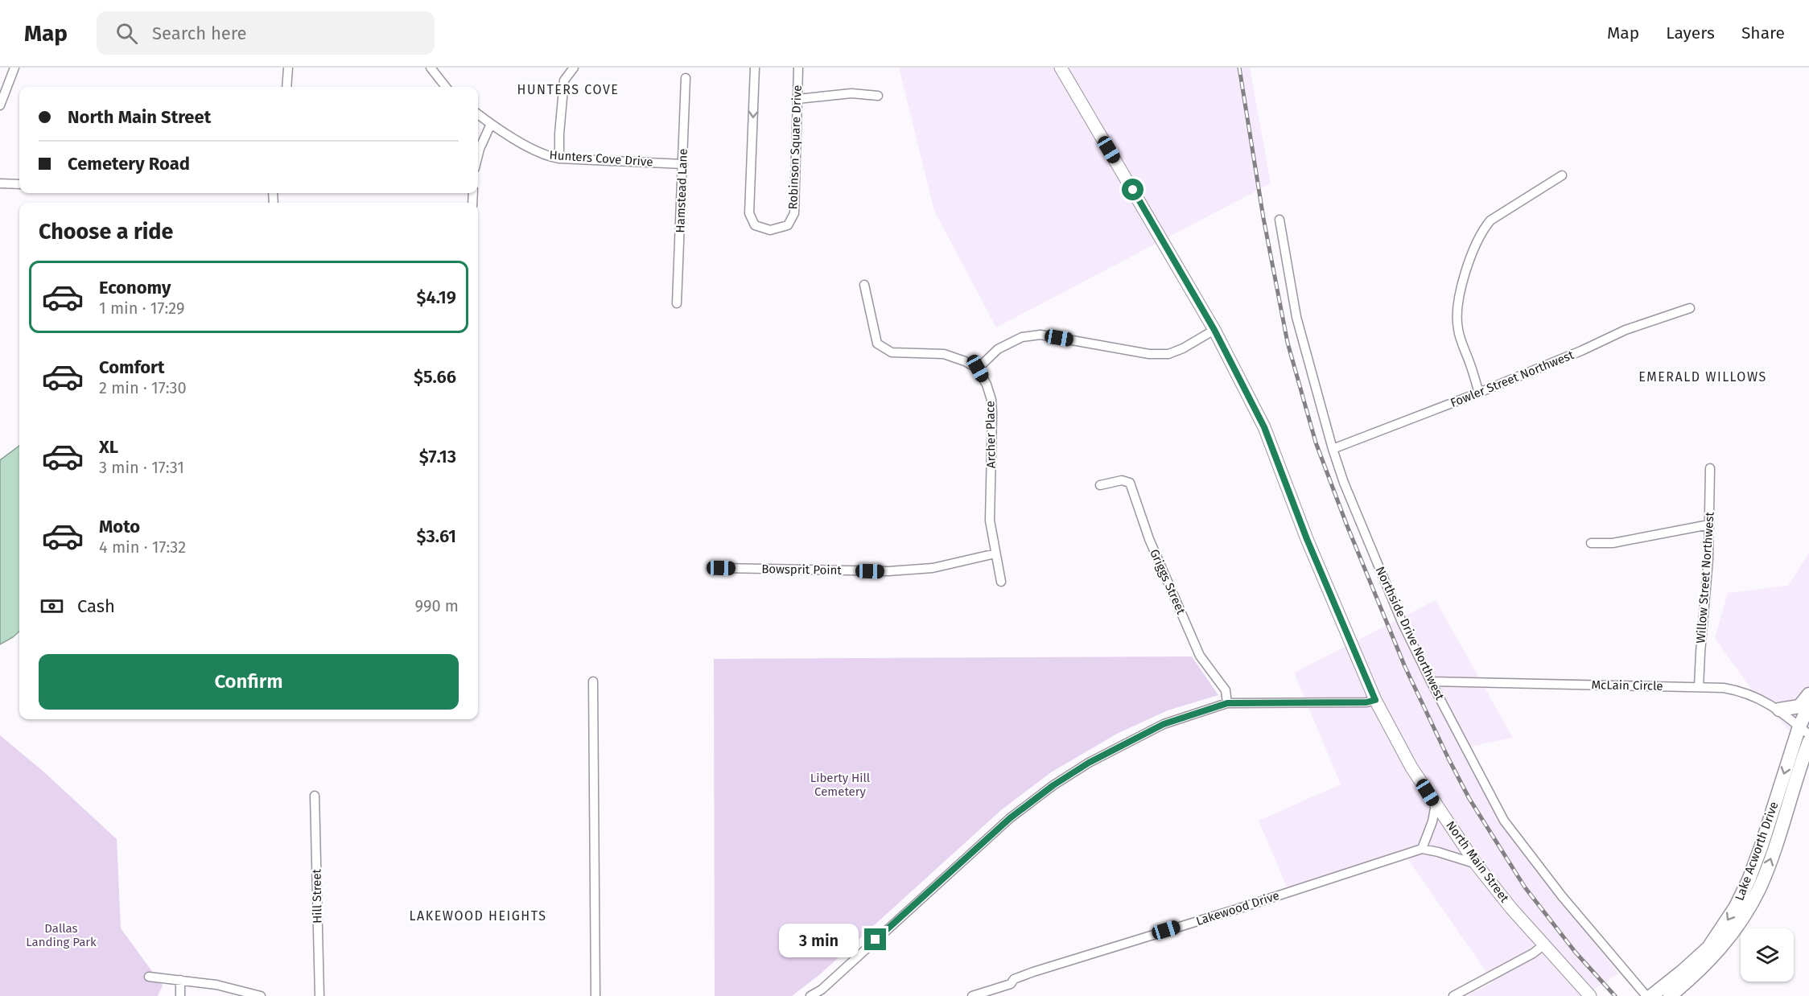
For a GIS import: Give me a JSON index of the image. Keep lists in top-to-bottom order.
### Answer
{
  "streets": {
    "main road": ["Lake Acworth Drive", "North Main Street"],
    "street": [
      "Robinson Square Drive",
      "Hunters Cove Drive",
      "Hamstead Lane",
      "Fowler Street Northwest",
      "Archer Place",
      "Bowsprit Point",
      "Willow Street Northwest",
      "Griggs Street",
      "Northside Drive Northwest",
      "McLain Circle",
      "Hill Street",
      "Lakewood Drive"
    ]
  },
  "crossings": [
    ["Hunters Cove Drive", "Hamstead Lane"],
    ["Fowler Street Northwest", "Northside Drive Northwest"],
    ["Archer Place", "Bowsprit Point"],
    ["Willow Street Northwest", "McLain Circle"],
    ["Northside Drive Northwest", "McLain Circle"],
    ["McLain Circle", "Lake Acworth Drive"],
    ["North Main Street", "Lakewood Drive"]
  ],
  "districts": ["HUNTERS COVE", "EMERALD WILLOWS", "LAKEWOOD HEIGHTS"],
  "parks": ["Liberty Hill Cemetery", "Dallas Landing Park"],
  "page": {
    "header": "Map",
    "search": "Search here",
    "nav": ["Map", "Layers", "Share"],
    "banner": ["North Main Street", "Cemetery Road"],
    "heading": "Choose a ride",
    "list": [
      {
        "name": "Economy",
        "note": "1 min · 17:29",
        "value": "$4.19"
      },
      {
        "name": "Comfort",
        "note": "2 min · 17:30",
        "value": "$5.66"
      },
      {
        "name": "XL",
        "note": "3 min · 17:31",
        "value": "$7.13"
      },
      {
        "name": "Moto",
        "note": "4 min · 17:32",
        "value": "$3.61"
      }
    ],
    "pay": ["Cash", "990 m"],
    "buttons": "Confirm",
    "bubble": "3 min"
  }
}
